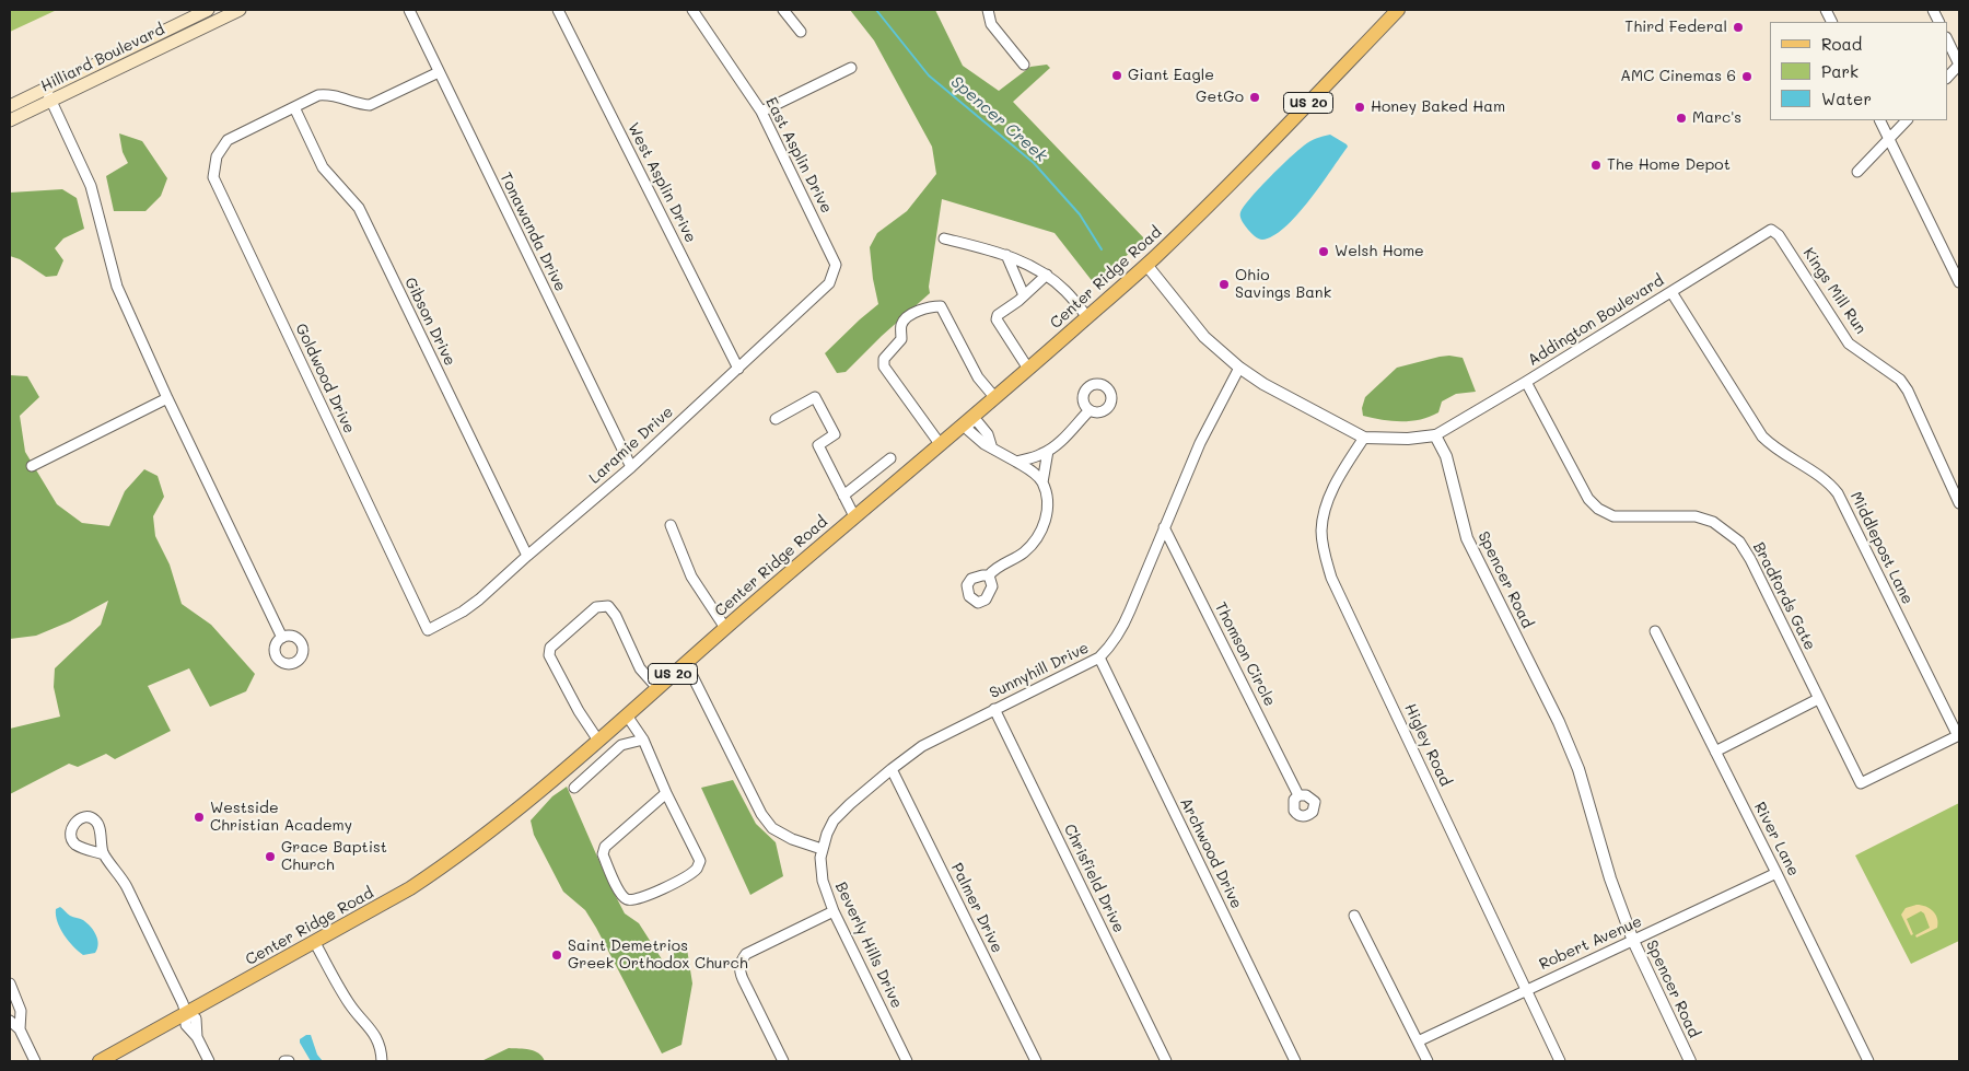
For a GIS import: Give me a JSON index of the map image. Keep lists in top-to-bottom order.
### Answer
{
  "streets": {
    "main road": ["Hilliard Boulevard", "US 20", "Center Ridge Road"],
    "street": [
      "East Asplin Drive",
      "West Asplin Drive",
      "Tonawanda Drive",
      "Kings Mill Run",
      "Addington Boulevard",
      "Gibson Drive",
      "Goldwood Drive",
      "Laramie Drive",
      "Middlepost Lane",
      "Spencer Road",
      "Bradfords Gate",
      "Thomson Circle",
      "Sunnyhill Drive",
      "Higley Road",
      "River Lane",
      "Archwood Drive",
      "Chrisfield Drive",
      "Palmer Drive",
      "Robert Avenue",
      "Beverly Hills Drive"
    ]
  },
  "crossings": [
    ["East Asplin Drive", "Laramie Drive"],
    ["West Asplin Drive", "Laramie Drive"],
    ["Tonawanda Drive", "Laramie Drive"],
    ["Kings Mill Run", "Addington Boulevard"],
    ["Addington Boulevard", "Middlepost Lane"],
    ["Addington Boulevard", "Spencer Road"],
    ["Addington Boulevard", "Bradfords Gate"],
    ["Gibson Drive", "Goldwood Drive"],
    ["Gibson Drive", "Laramie Drive"],
    ["Goldwood Drive", "Laramie Drive"],
    ["Middlepost Lane", "Bradfords Gate"],
    ["Spencer Road", "Robert Avenue"],
    ["Thomson Circle", "Sunnyhill Drive"],
    ["Sunnyhill Drive", "Archwood Drive"],
    ["Sunnyhill Drive", "Chrisfield Drive"],
    ["Sunnyhill Drive", "Palmer Drive"],
    ["Sunnyhill Drive", "Beverly Hills Drive"],
    ["Higley Road", "Robert Avenue"],
    ["River Lane", "Robert Avenue"]
  ],
  "water": ["Spencer Creek"],
  "places": [
    "Third Federal",
    "Giant Eagle",
    "AMC Cinemas 6",
    "GetGo",
    "Honey Baked Ham",
    "Marc's",
    "The Home Depot",
    "Welsh Home",
    "Ohio Savings Bank",
    "Westside Christian Academy",
    "Grace Baptist Church",
    "Saint Demetrios Greek Orthodox Church"
  ],
  "legend": ["Road", "Park", "Water"]
}
